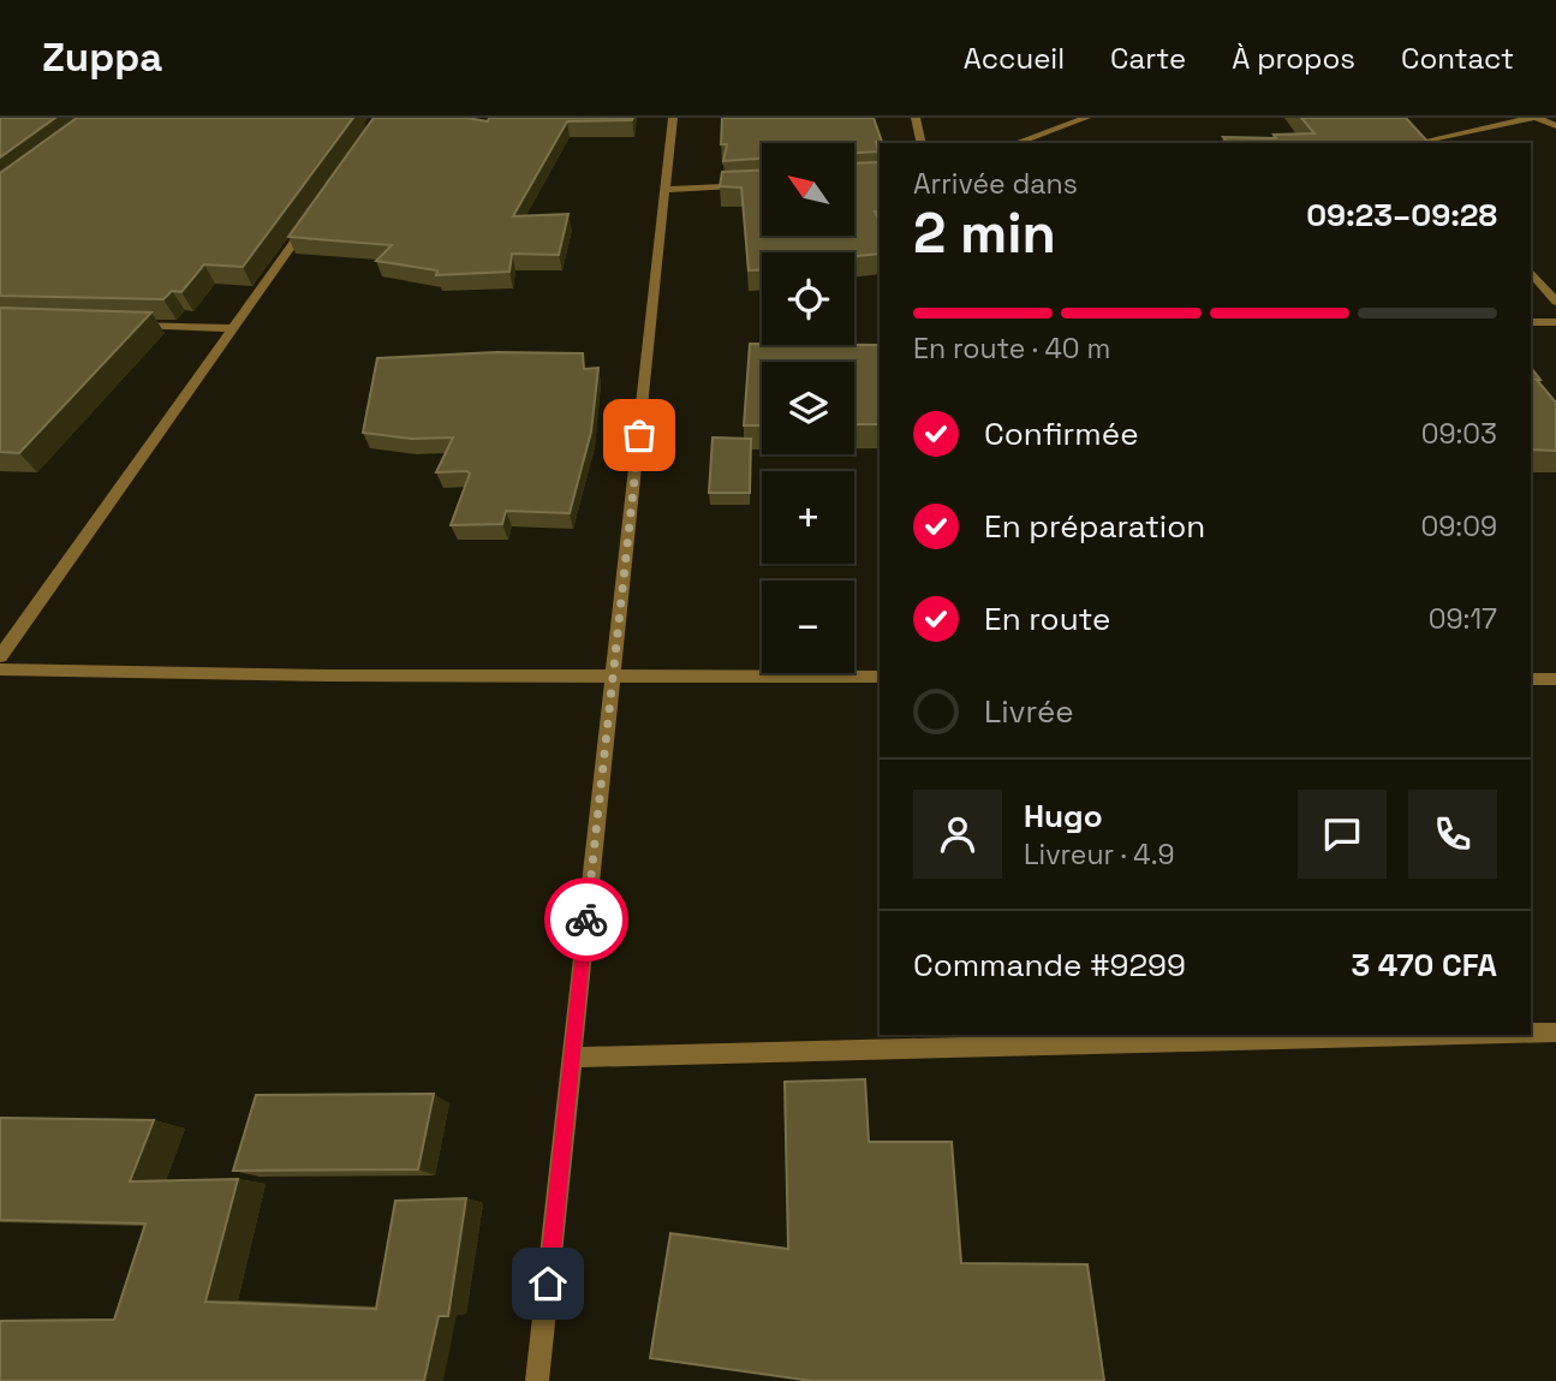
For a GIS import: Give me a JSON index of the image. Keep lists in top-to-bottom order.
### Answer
{
  "north": "top left",
  "page": {
    "header": "Zuppa",
    "nav": [
      "Accueil",
      "Carte",
      "À propos",
      "Contact"
    ],
    "map_buttons": ["+", "−"],
    "heading": ["2 min", "Arrivée dans", "09:23–09:28"],
    "panel": [
      "Hugo",
      "Livreur · 4.9",
      "Commande #9299",
      "3 470 CFA"
    ],
    "bar": "En route · 40 m",
    "list": [
      ["Confirmée", "09:03"],
      ["En préparation", "09:09"],
      ["En route", "09:17"],
      "Livrée"
    ]
  }
}
